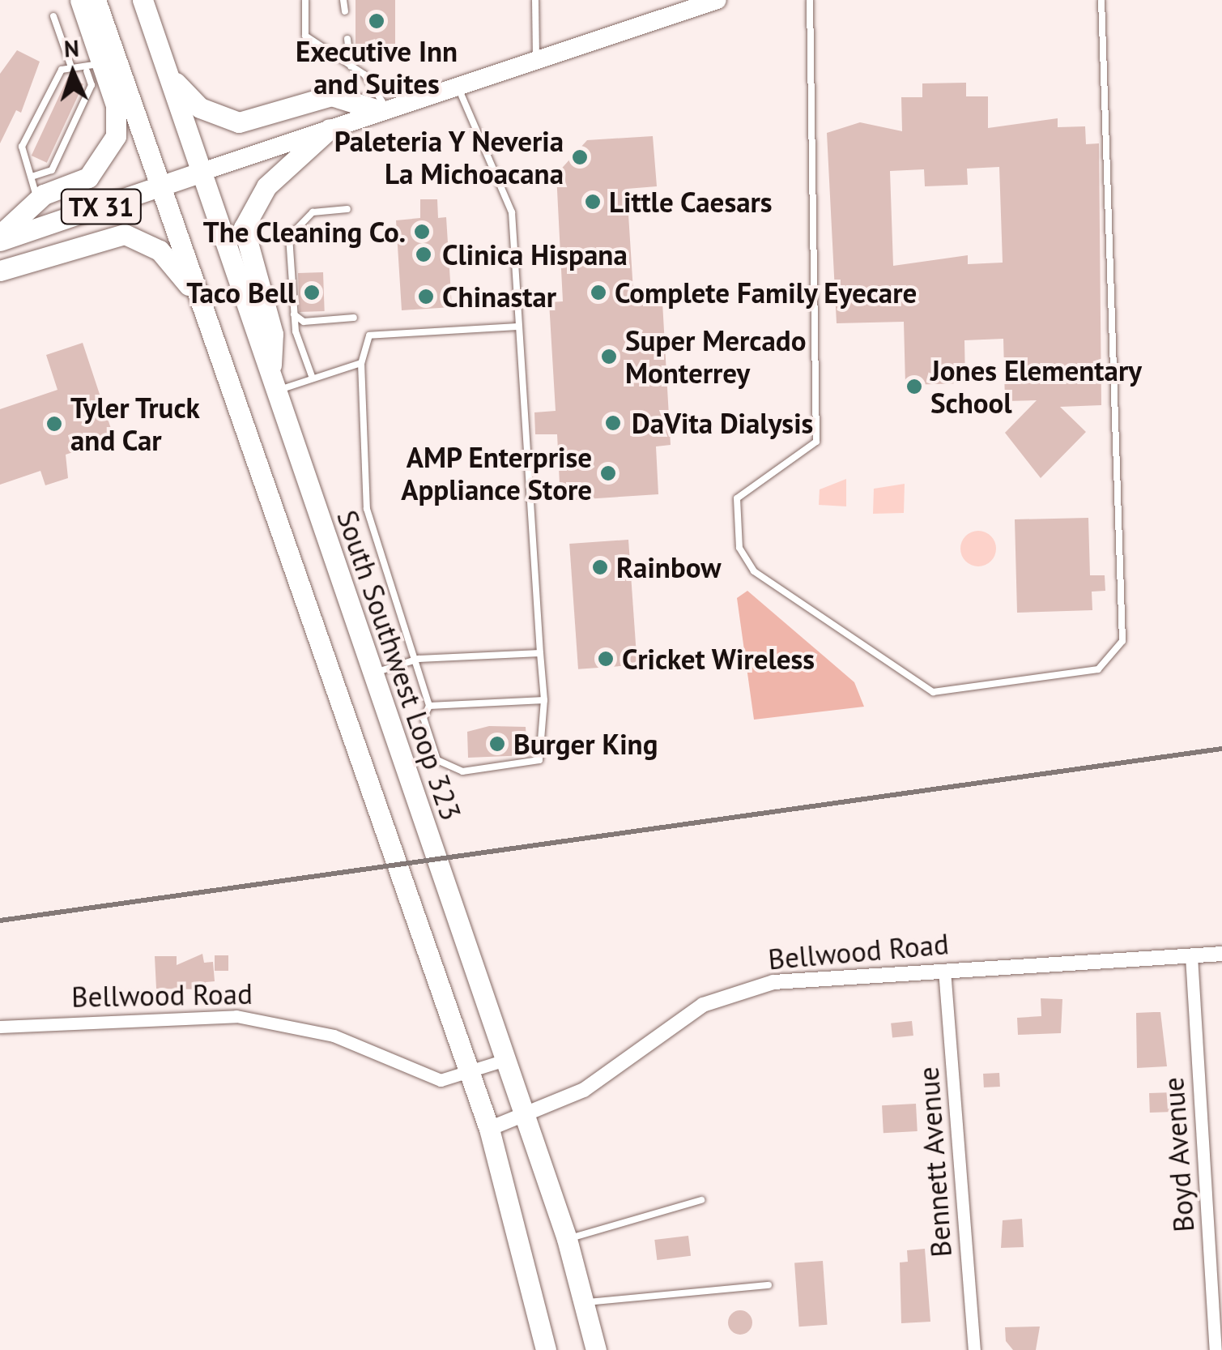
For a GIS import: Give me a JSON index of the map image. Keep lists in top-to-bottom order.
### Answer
{
  "streets": {
    "highway": ["TX 31", "South Southwest Loop 323"],
    "street": ["Bellwood Road", "Boyd Avenue", "Bennett Avenue"]
  },
  "crossings": [
    ["TX 31", "South Southwest Loop 323"],
    ["South Southwest Loop 323", "Bellwood Road"],
    ["Bellwood Road", "Boyd Avenue"],
    ["Bellwood Road", "Bennett Avenue"]
  ],
  "places": [
    "Executive Inn and Suites",
    "Paleteria Y Neveria La Michoacana",
    "Little Caesars",
    "The Cleaning Co.",
    "Clinica Hispana",
    "Taco Bell",
    "Complete Family Eyecare",
    "Chinastar",
    "Super Mercado Monterrey",
    "Jones Elementary School",
    "DaVita Dialysis",
    "Tyler Truck and Car",
    "AMP Enterprise Appliance Store",
    "Rainbow",
    "Cricket Wireless",
    "Burger King"
  ],
  "north": "top"
}
